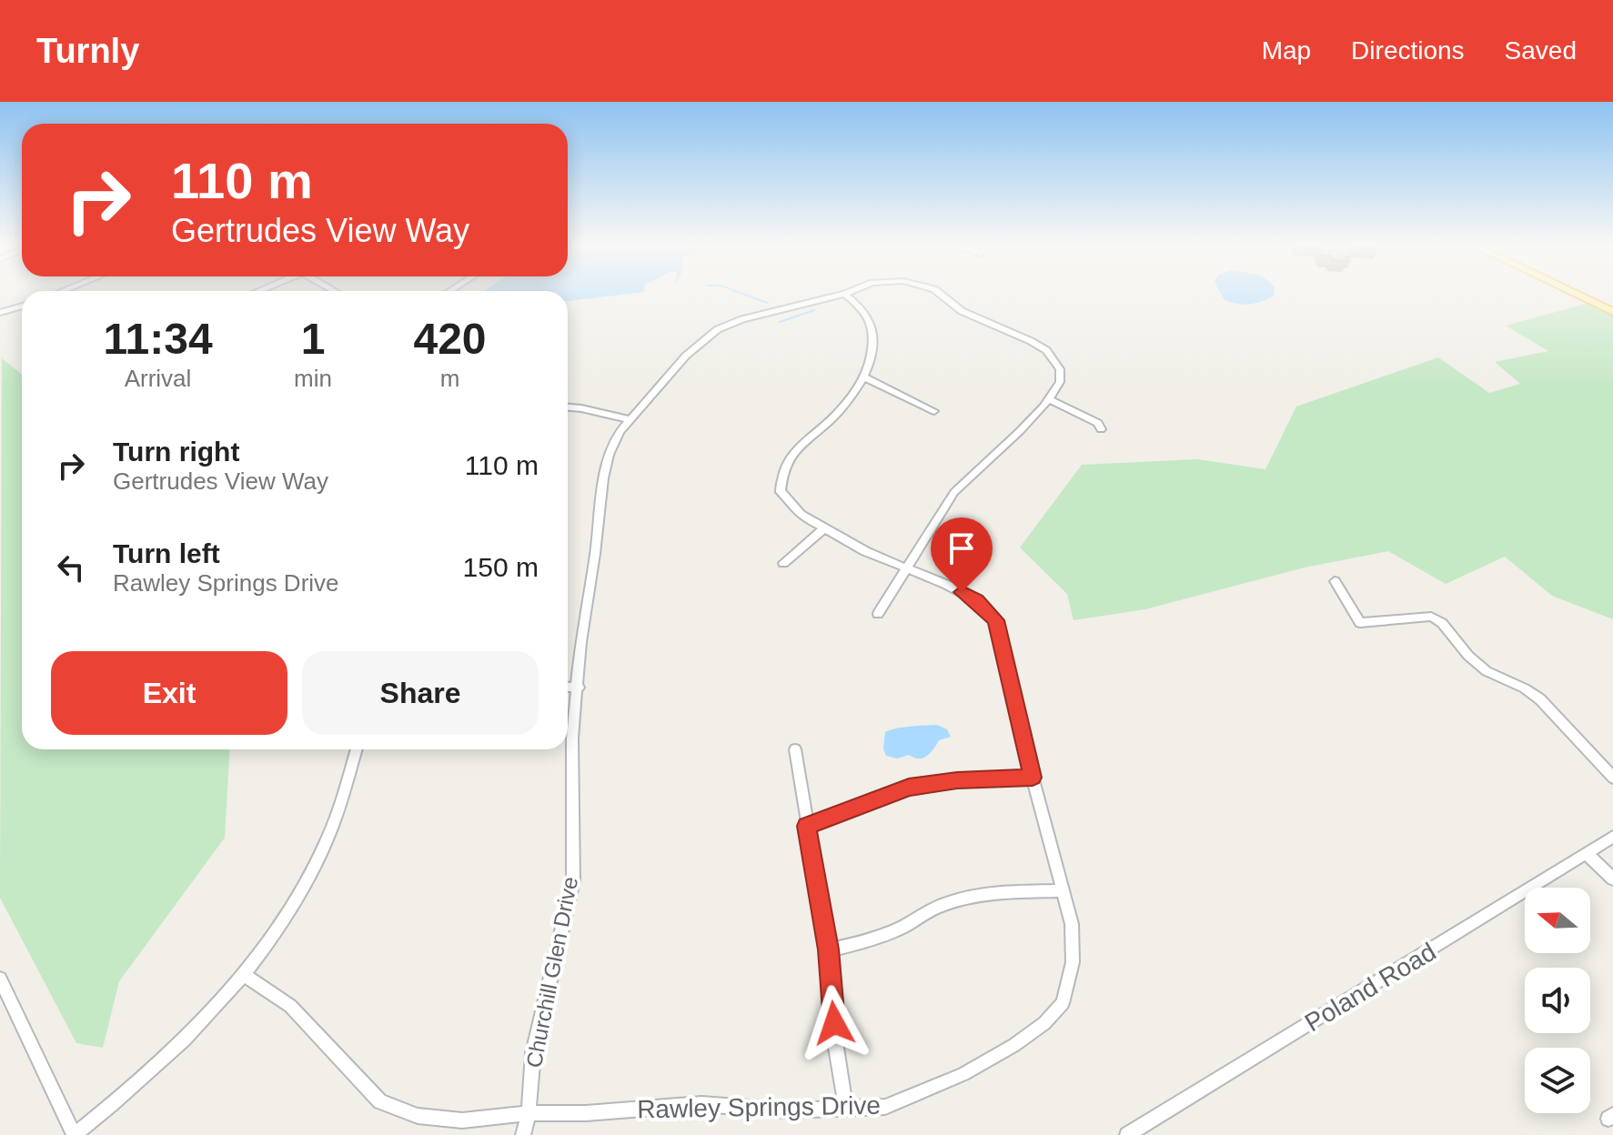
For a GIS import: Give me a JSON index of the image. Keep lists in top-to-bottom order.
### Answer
{
  "streets": {
    "street": ["Churchill Glen Drive", "Poland Road", "Rawley Springs Drive"]
  },
  "crossings": [
    ["Churchill Glen Drive", "Rawley Springs Drive"]
  ],
  "north": "left",
  "page": {
    "header": "Turnly",
    "nav": ["Map", "Directions", "Saved"],
    "turn": ["110 m", "Gertrudes View Way"],
    "eta": [
      "11:34",
      "Arrival",
      "1",
      "min",
      "420",
      "m"
    ],
    "list": [
      {
        "name": "Turn right",
        "note": "Gertrudes View Way",
        "value": "110 m"
      },
      {
        "name": "Turn left",
        "note": "Rawley Springs Drive",
        "value": "150 m"
      }
    ],
    "buttons": ["Exit", "Share"]
  }
}
